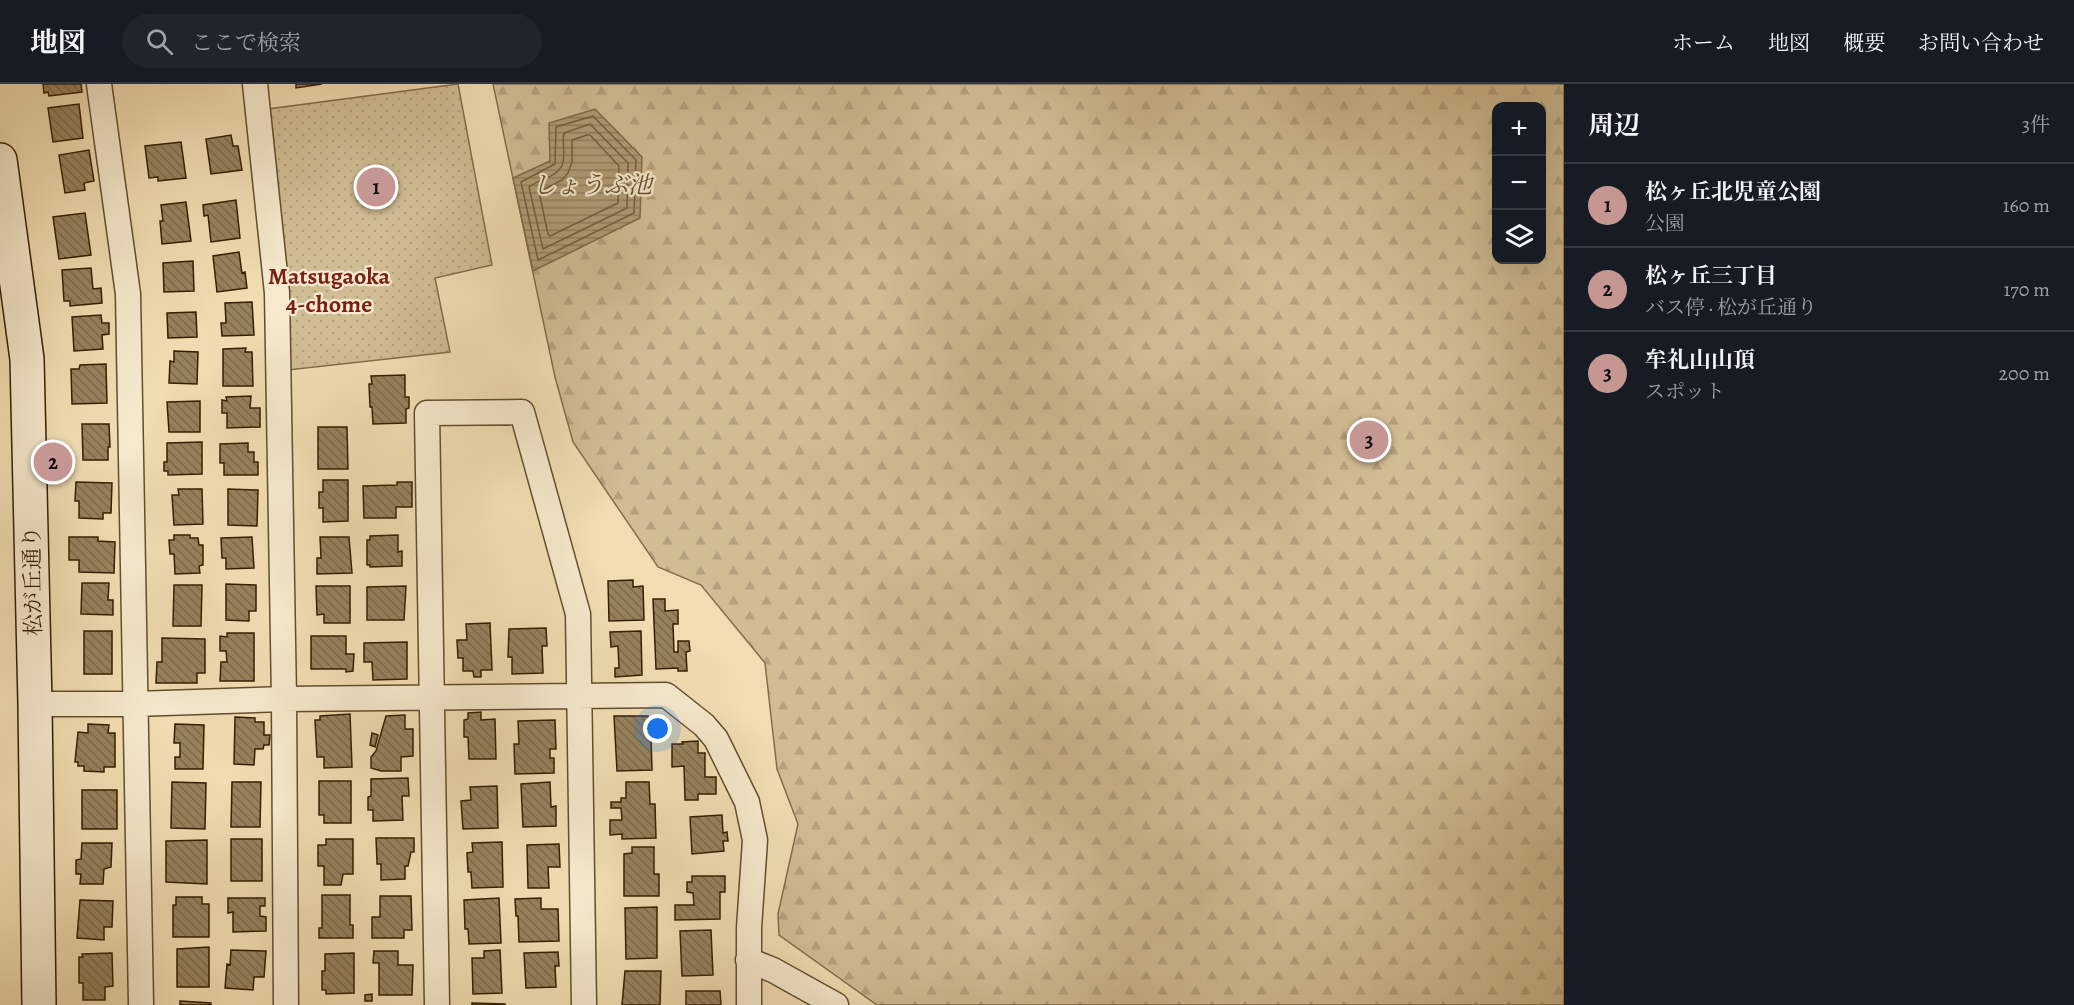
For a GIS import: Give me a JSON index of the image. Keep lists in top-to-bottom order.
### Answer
{
  "streets": {
    "street": ["松が丘通り"]
  },
  "districts": ["Matsugaoka 4-chome"],
  "water": ["しょうぶ池"],
  "page": {
    "header": "地図",
    "search": "ここで検索",
    "nav": [
      "ホーム",
      "地図",
      "概要",
      "お問い合わせ"
    ],
    "heading": ["周辺", "3件"],
    "map_buttons": ["+", "−"],
    "list": [
      {
        "mark": "1",
        "name": "松ヶ丘北児童公園",
        "note": "公園",
        "value": "160 m"
      },
      {
        "mark": "2",
        "name": "松ヶ丘三丁目",
        "note": "バス停 · 松が丘通り",
        "value": "170 m"
      },
      {
        "mark": "3",
        "name": "牟礼山山頂",
        "note": "スポット",
        "value": "200 m"
      }
    ],
    "pins": ["1", "3", "2"]
  }
}
